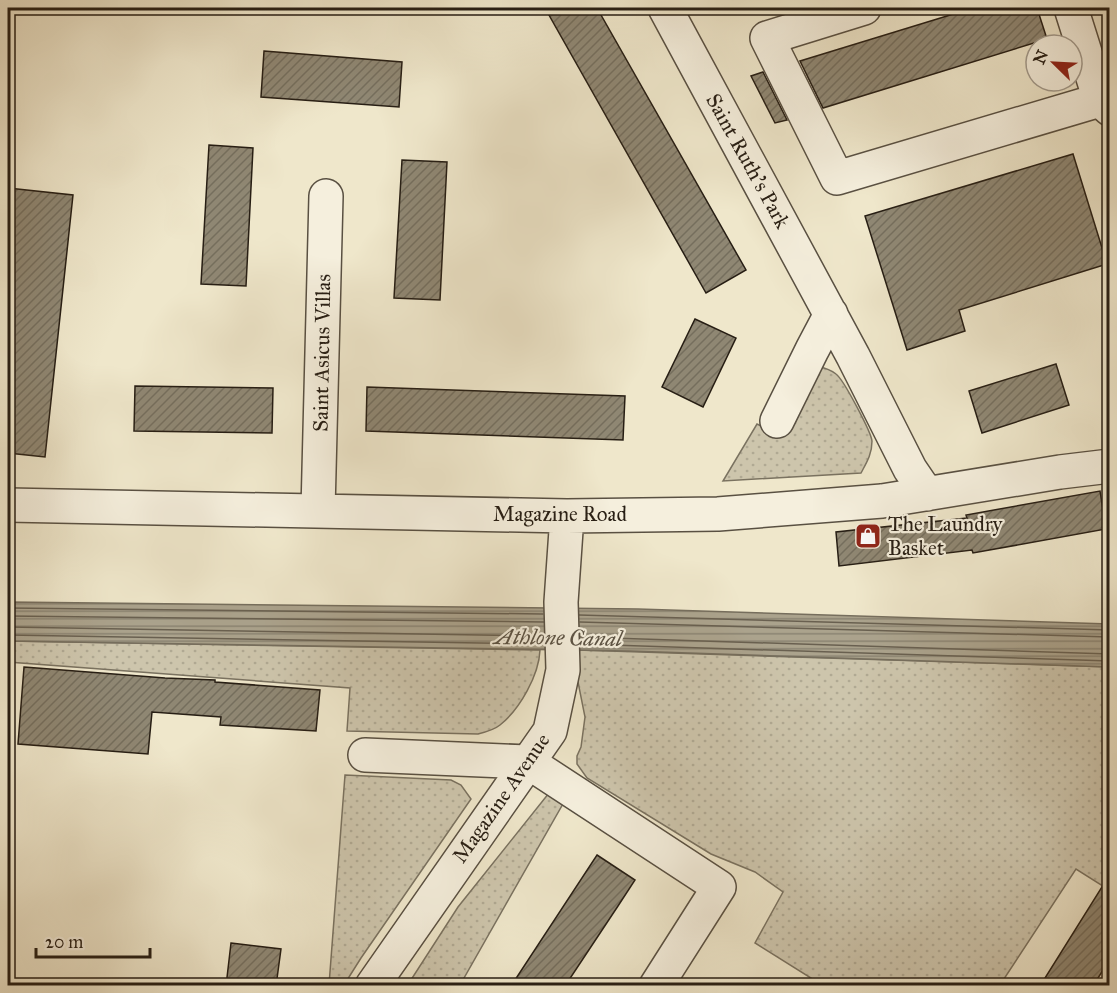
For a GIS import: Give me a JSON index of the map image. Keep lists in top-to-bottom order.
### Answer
{
  "streets": {
    "street": [
      "Saint Ruth's Park",
      "Saint Asicus Villas",
      "Magazine Road",
      "Magazine Avenue"
    ]
  },
  "crossings": [
    ["Saint Ruth's Park", "Magazine Road"],
    ["Saint Asicus Villas", "Magazine Road"],
    ["Magazine Road", "Magazine Avenue"]
  ],
  "water": ["Athlone Canal"],
  "places": {
    "shop": ["The Laundry Basket"]
  },
  "scale_bar": "20 m",
  "north": "top left"
}
